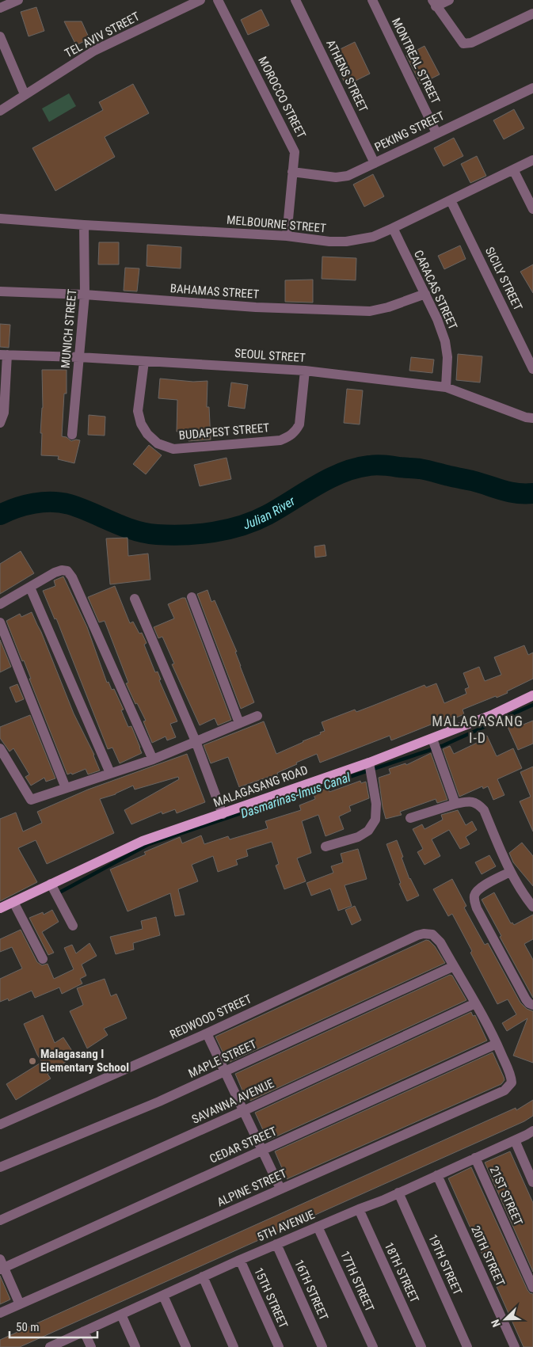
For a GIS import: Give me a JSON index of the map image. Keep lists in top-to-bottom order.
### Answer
{
  "streets": {
    "main road": ["MALAGASANG ROAD"],
    "street": [
      "TEL AVIV STREET",
      "MONTREAL STREET",
      "ATHENS STREET",
      "MOROCCO STREET",
      "PEKING STREET",
      "MELBOURNE STREET",
      "SICILY STREET",
      "CARACAS STREET",
      "BAHAMAS STREET",
      "MUNICH STREET",
      "SEOUL STREET",
      "BUDAPEST STREET",
      "REDWOOD STREET",
      "MAPLE STREET",
      "SAVANNA AVENUE",
      "CEDAR STREET",
      "ALPINE STREET",
      "21ST STREET",
      "5TH AVENUE",
      "20TH STREET",
      "19TH STREET",
      "18TH STREET",
      "17TH STREET",
      "16TH STREET",
      "15TH STREET"
    ]
  },
  "crossings": [
    ["MONTREAL STREET", "PEKING STREET"],
    ["ATHENS STREET", "PEKING STREET"],
    ["MOROCCO STREET", "PEKING STREET"],
    ["MOROCCO STREET", "MELBOURNE STREET"],
    ["MELBOURNE STREET", "SICILY STREET"],
    ["MELBOURNE STREET", "CARACAS STREET"],
    ["MELBOURNE STREET", "MUNICH STREET"],
    ["CARACAS STREET", "BAHAMAS STREET"],
    ["CARACAS STREET", "SEOUL STREET"],
    ["BAHAMAS STREET", "MUNICH STREET"],
    ["MUNICH STREET", "SEOUL STREET"],
    ["SEOUL STREET", "BUDAPEST STREET"],
    ["REDWOOD STREET", "MAPLE STREET"],
    ["CEDAR STREET", "ALPINE STREET"],
    ["21ST STREET", "5TH AVENUE"],
    ["5TH AVENUE", "20TH STREET"],
    ["5TH AVENUE", "19TH STREET"],
    ["5TH AVENUE", "18TH STREET"],
    ["5TH AVENUE", "17TH STREET"],
    ["5TH AVENUE", "16TH STREET"],
    ["5TH AVENUE", "15TH STREET"]
  ],
  "districts": ["MALAGASANG I-D"],
  "water": ["Julian River", "Dasmarinas-Imus Canal"],
  "places": ["Malagasang I Elementary School"],
  "scale_bar": "50 m",
  "north": "bottom left"
}
